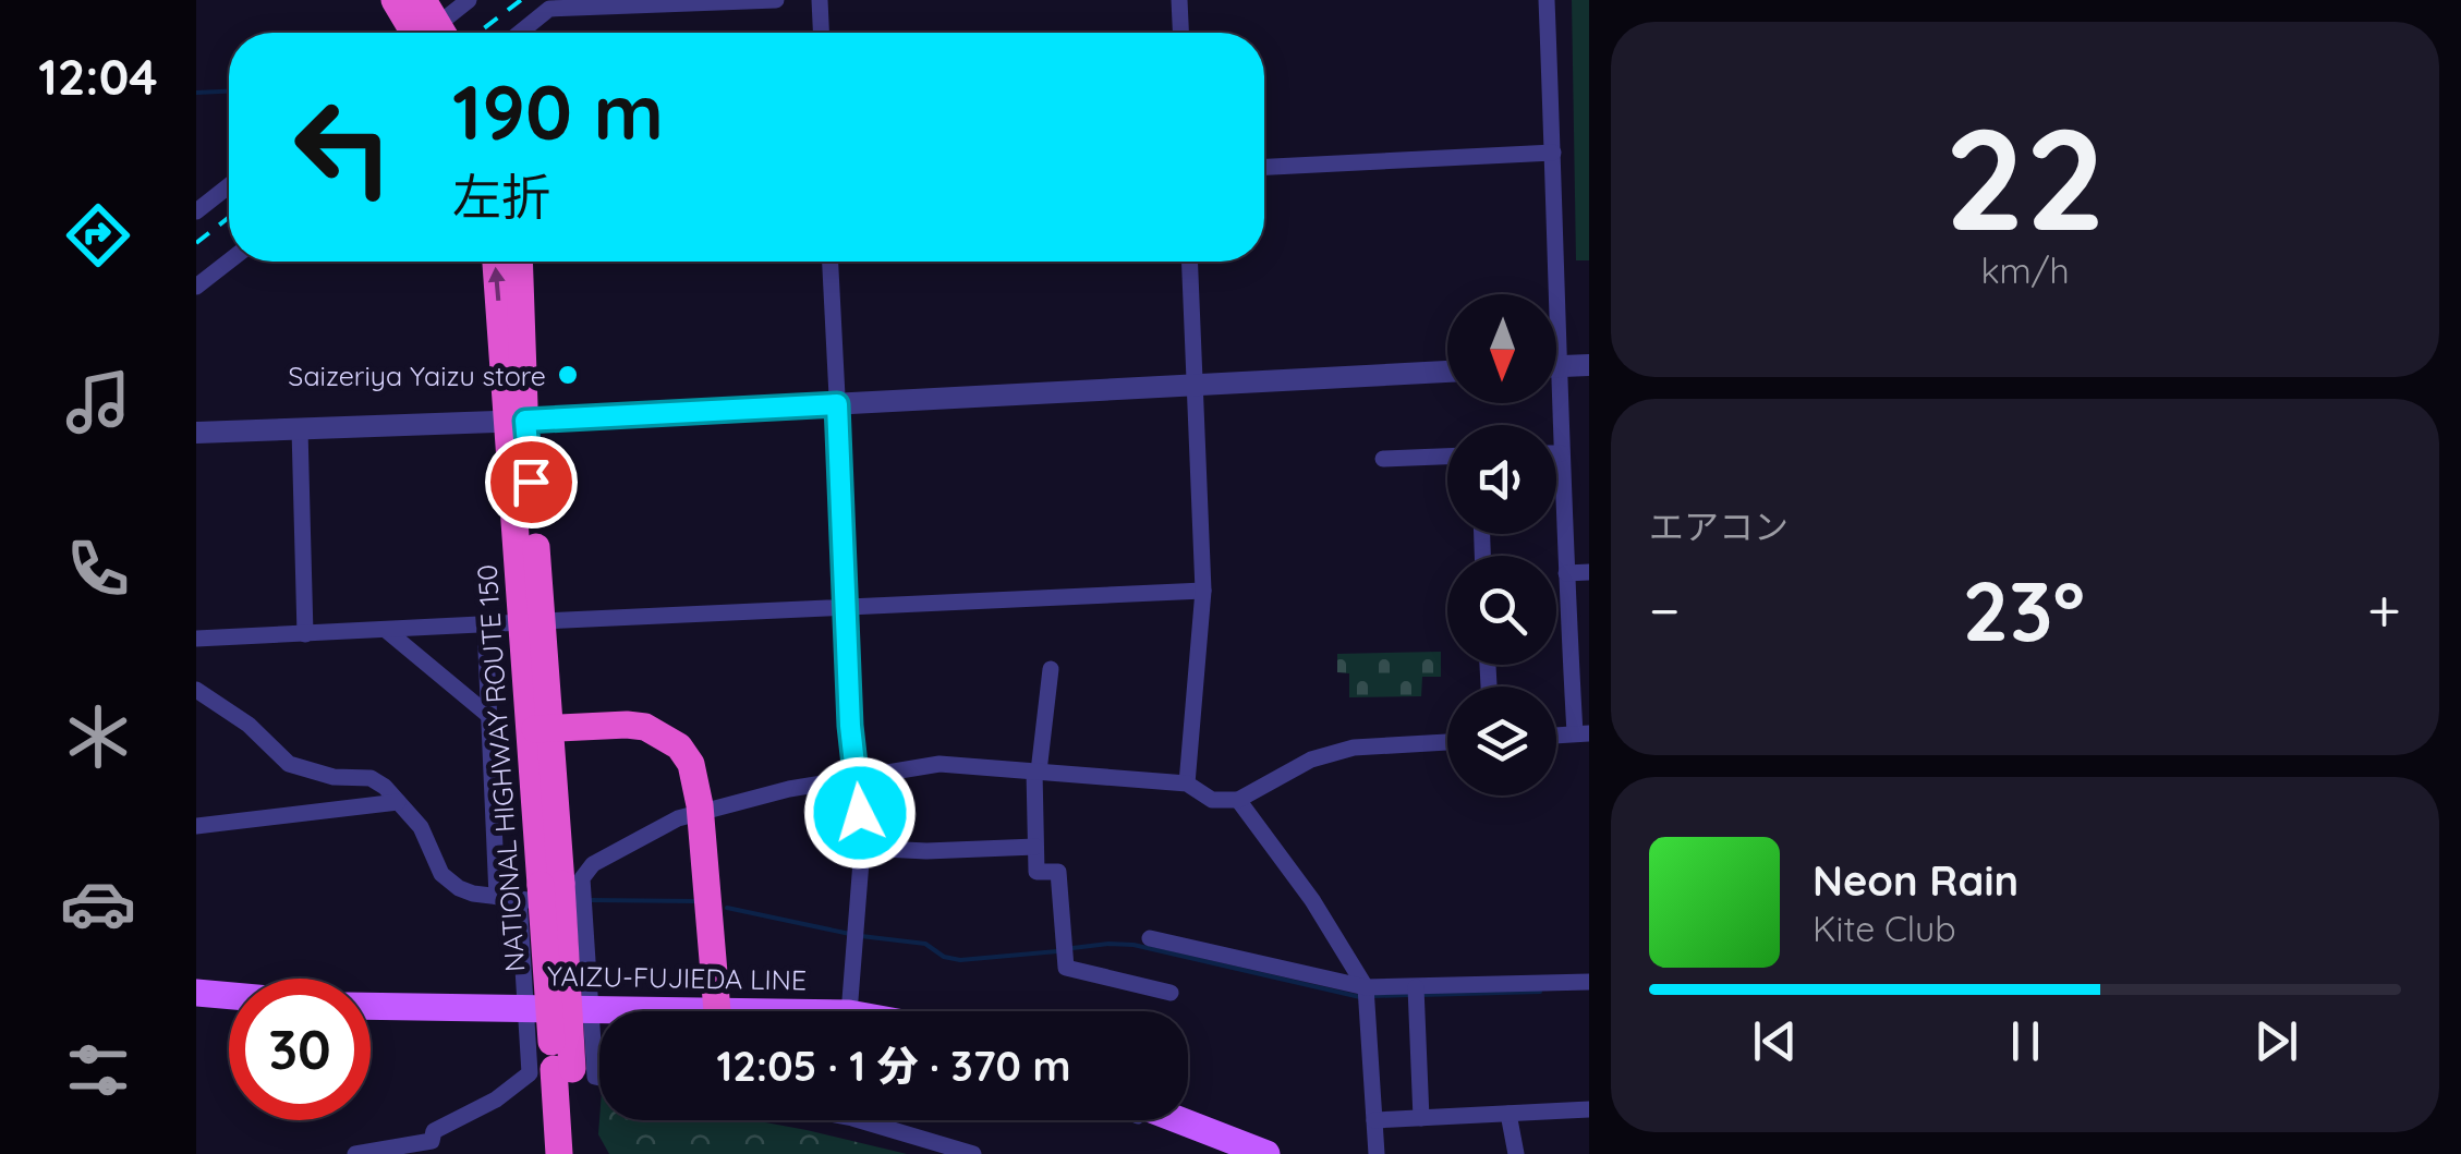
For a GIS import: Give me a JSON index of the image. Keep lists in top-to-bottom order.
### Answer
{
  "streets": {
    "highway": ["NATIONAL HIGHWAY ROUTE 150"],
    "main road": ["YAIZU-FUJIEDA LINE"]
  },
  "places": ["Saizeriya Yaizu store"],
  "north": "bottom",
  "page": {
    "tabs": "12:04",
    "tile": [
      ["22", "km/h"],
      "エアコン"
    ],
    "turn": ["190 m", "左折"],
    "heat": ["−", "23°", "+"],
    "song": ["Neon Rain", "Kite Club"],
    "limit": "30",
    "trip": "12:05 · 1 分 · 370 m"
  }
}
